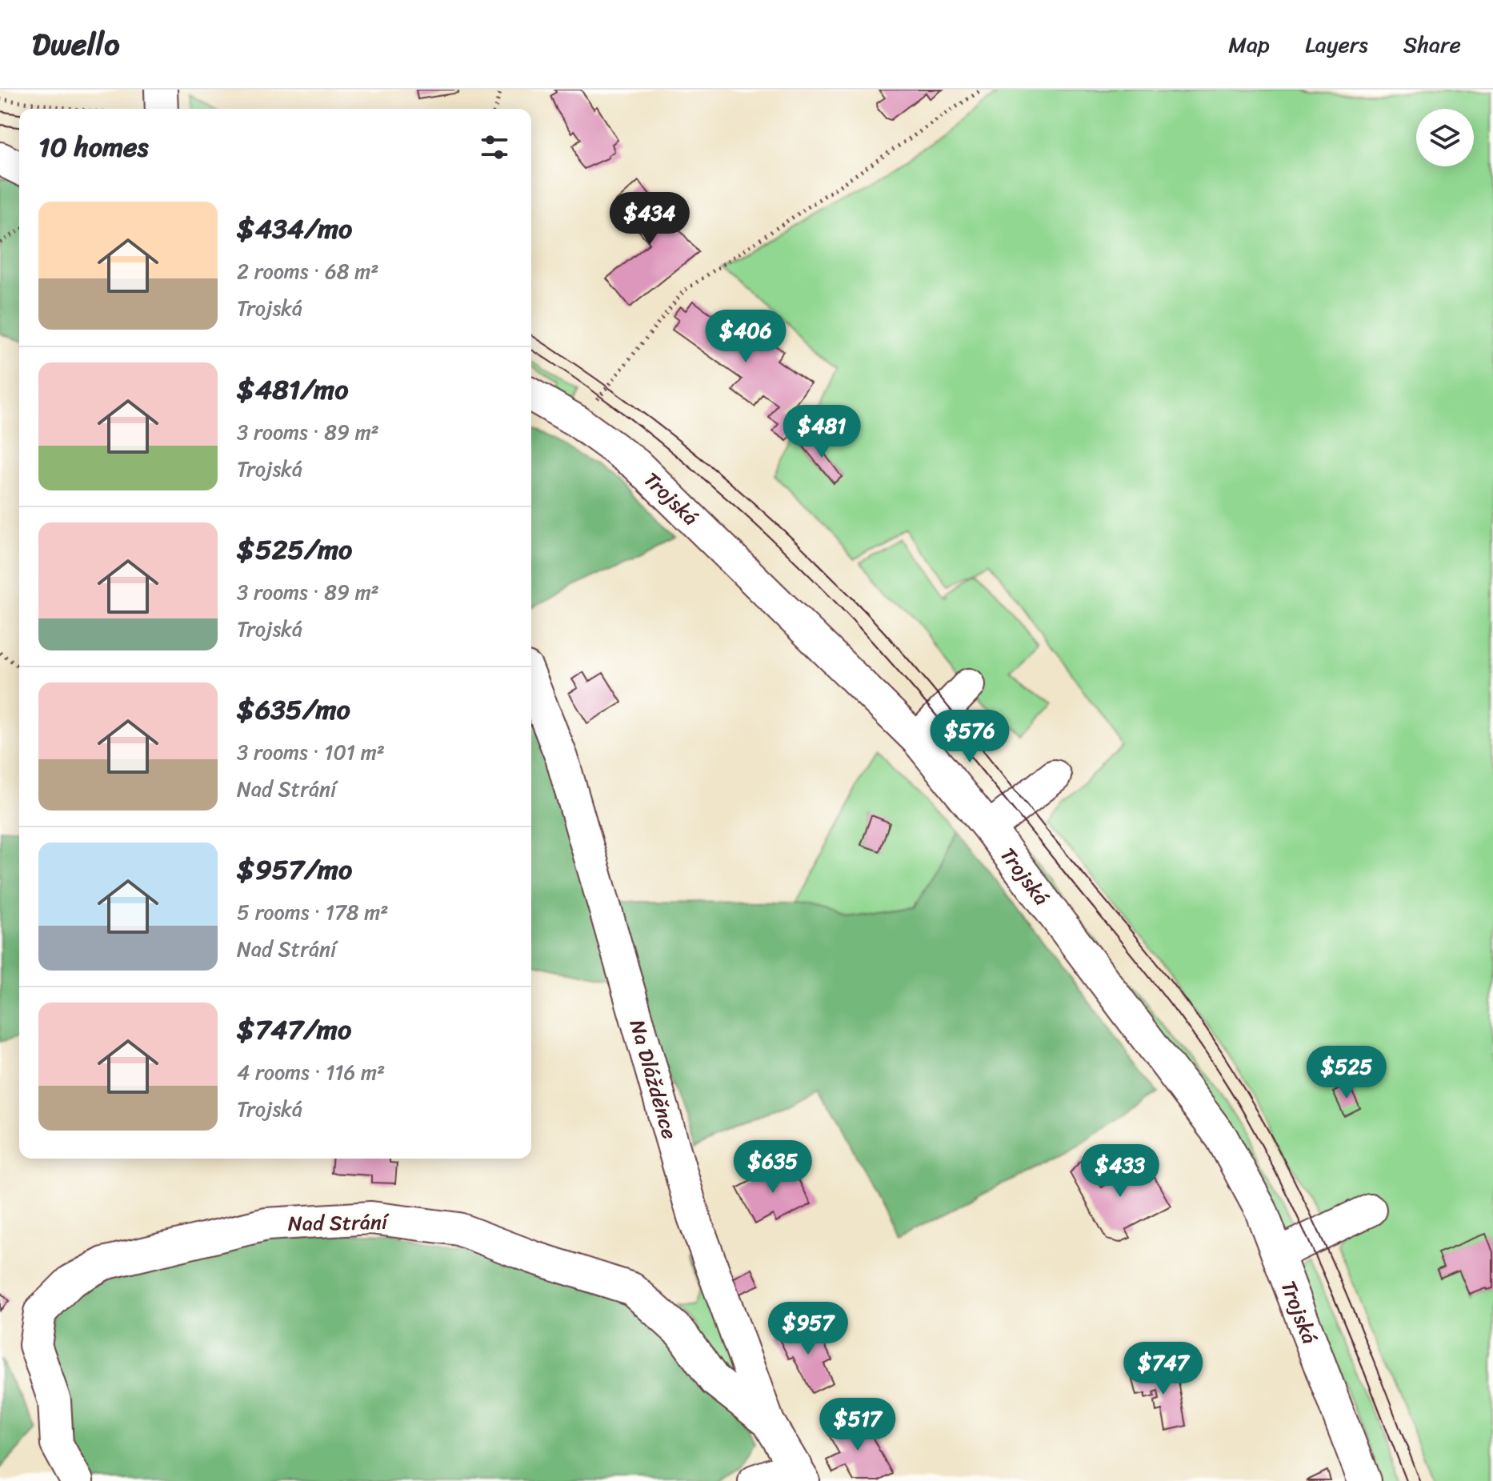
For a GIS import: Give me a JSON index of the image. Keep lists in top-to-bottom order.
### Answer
{
  "streets": {
    "street": ["Trojská", "Na Dlážděnce", "Nad Strání"]
  },
  "crossings": [
    ["Na Dlážděnce", "Nad Strání"]
  ],
  "page": {
    "header": "Dwello",
    "nav": ["Map", "Layers", "Share"],
    "heading": "10 homes",
    "list": [
      {
        "name": "$434/mo",
        "note": "2 rooms · 68 m² · Trojská"
      },
      {
        "name": "$481/mo",
        "note": "3 rooms · 89 m² · Trojská"
      },
      {
        "name": "$525/mo",
        "note": "3 rooms · 89 m² · Trojská"
      },
      {
        "name": "$635/mo",
        "note": "3 rooms · 101 m² · Nad Strání"
      },
      {
        "name": "$957/mo",
        "note": "5 rooms · 178 m² · Nad Strání"
      },
      {
        "name": "$747/mo",
        "note": "4 rooms · 116 m² · Trojská"
      }
    ],
    "price": [
      "$434",
      "$406",
      "$481",
      "$576",
      "$525",
      "$635",
      "$433",
      "$957",
      "$747",
      "$517"
    ]
  }
}
